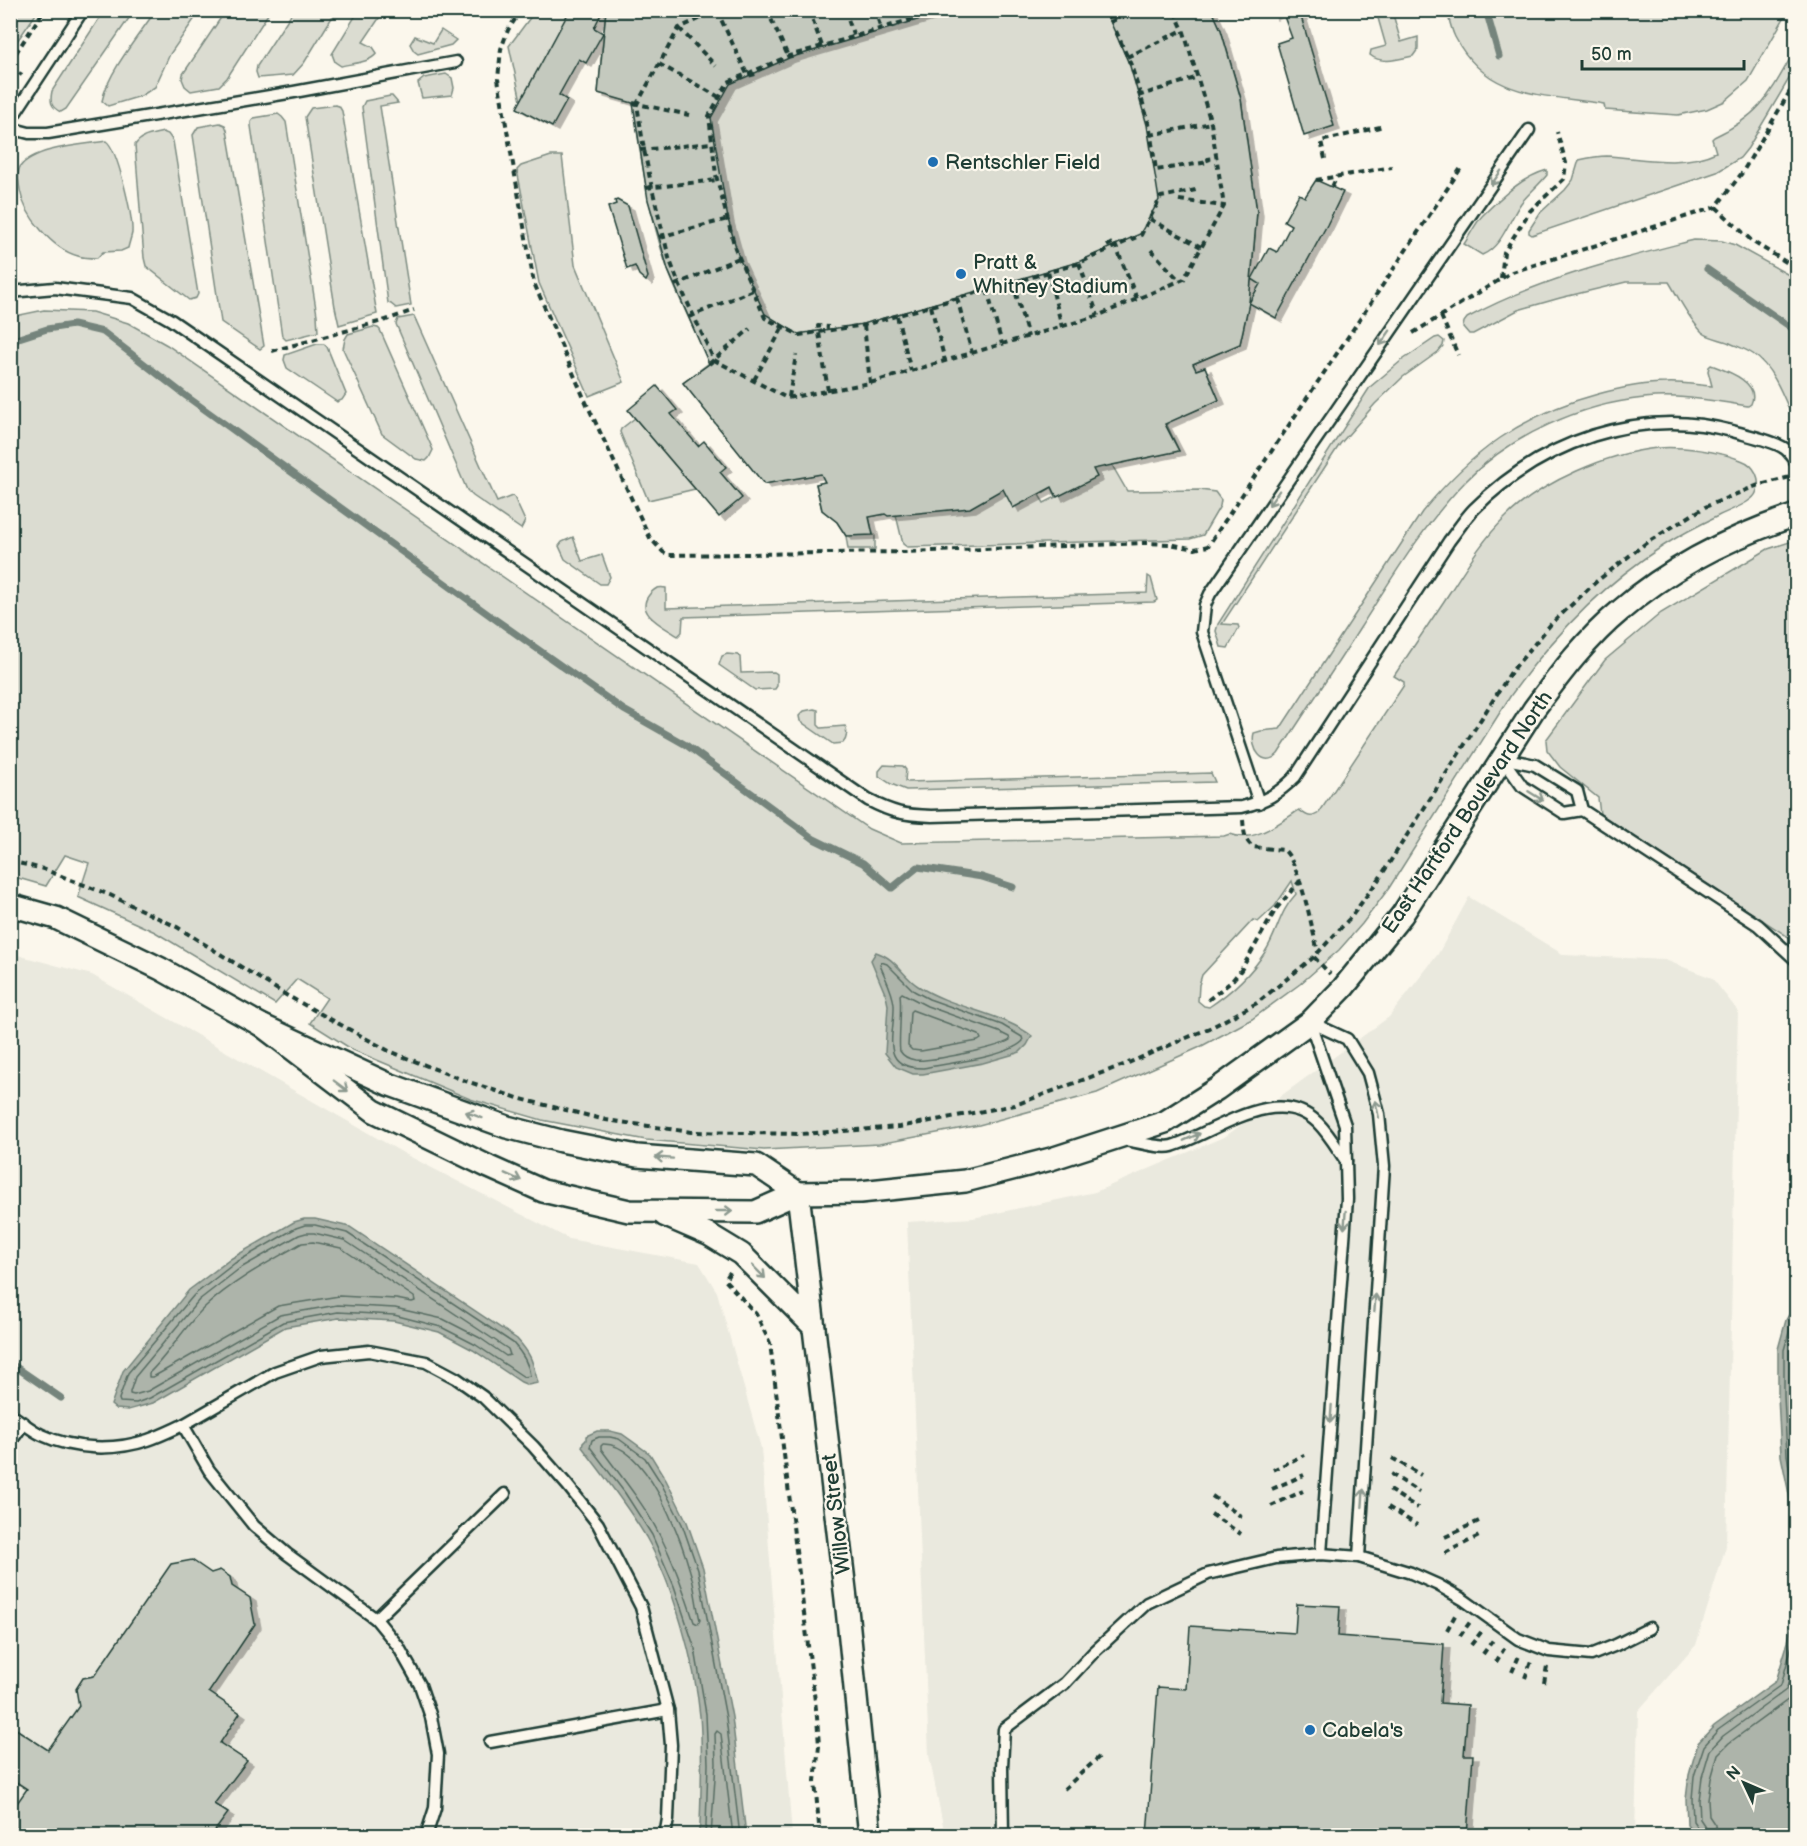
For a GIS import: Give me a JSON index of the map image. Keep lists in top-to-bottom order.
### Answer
{
  "streets": {
    "street": ["East Hartford Boulevard North", "Willow Street"]
  },
  "crossings": [
    ["East Hartford Boulevard North", "Willow Street"]
  ],
  "places": ["Rentschler Field", "Pratt & Whitney Stadium", "Cabela's"],
  "scale_bar": "50 m",
  "north": "top left"
}
